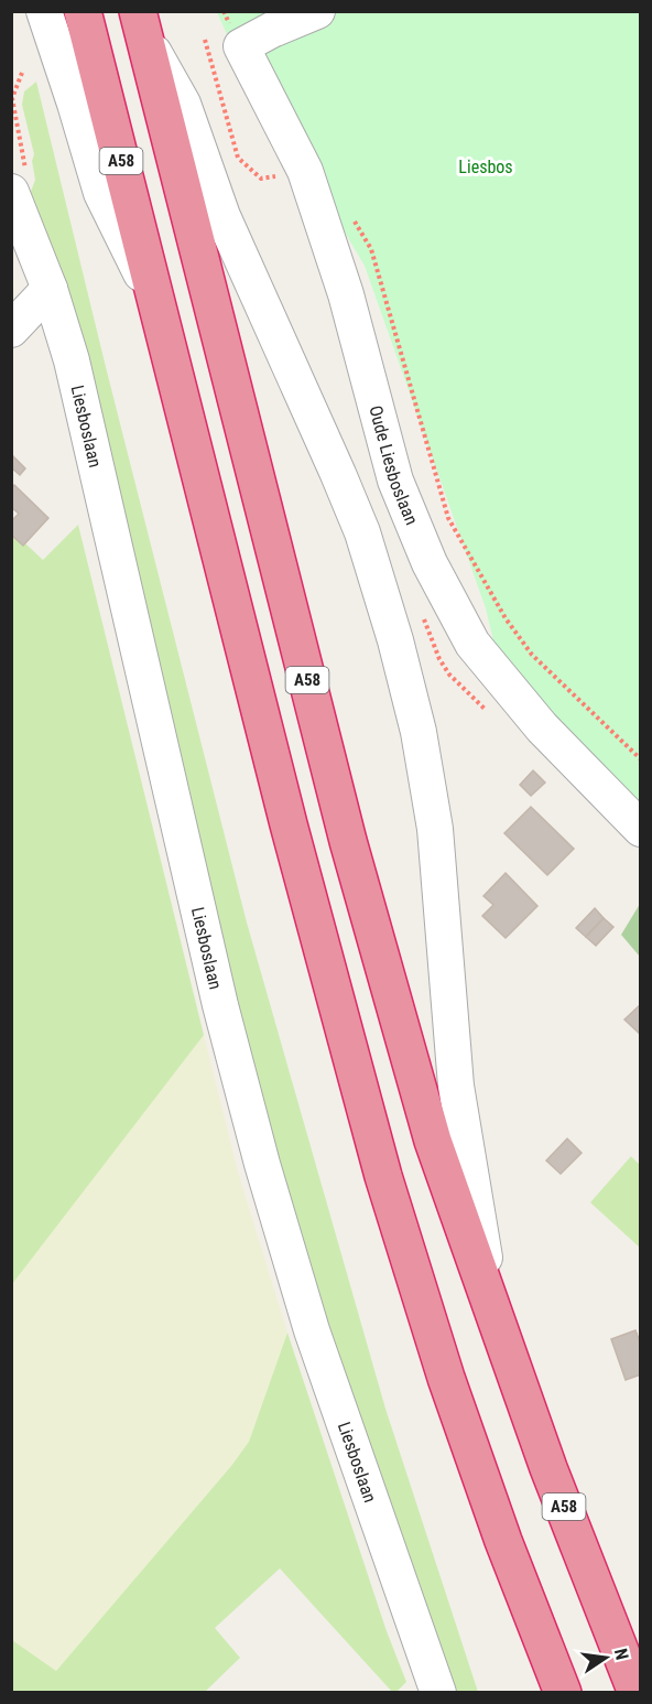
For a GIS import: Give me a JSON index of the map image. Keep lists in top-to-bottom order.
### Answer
{
  "streets": {
    "highway": ["A58"],
    "street": ["Liesboslaan", "Oude Liesboslaan"]
  },
  "parks": ["Liesbos"],
  "north": "right"
}
